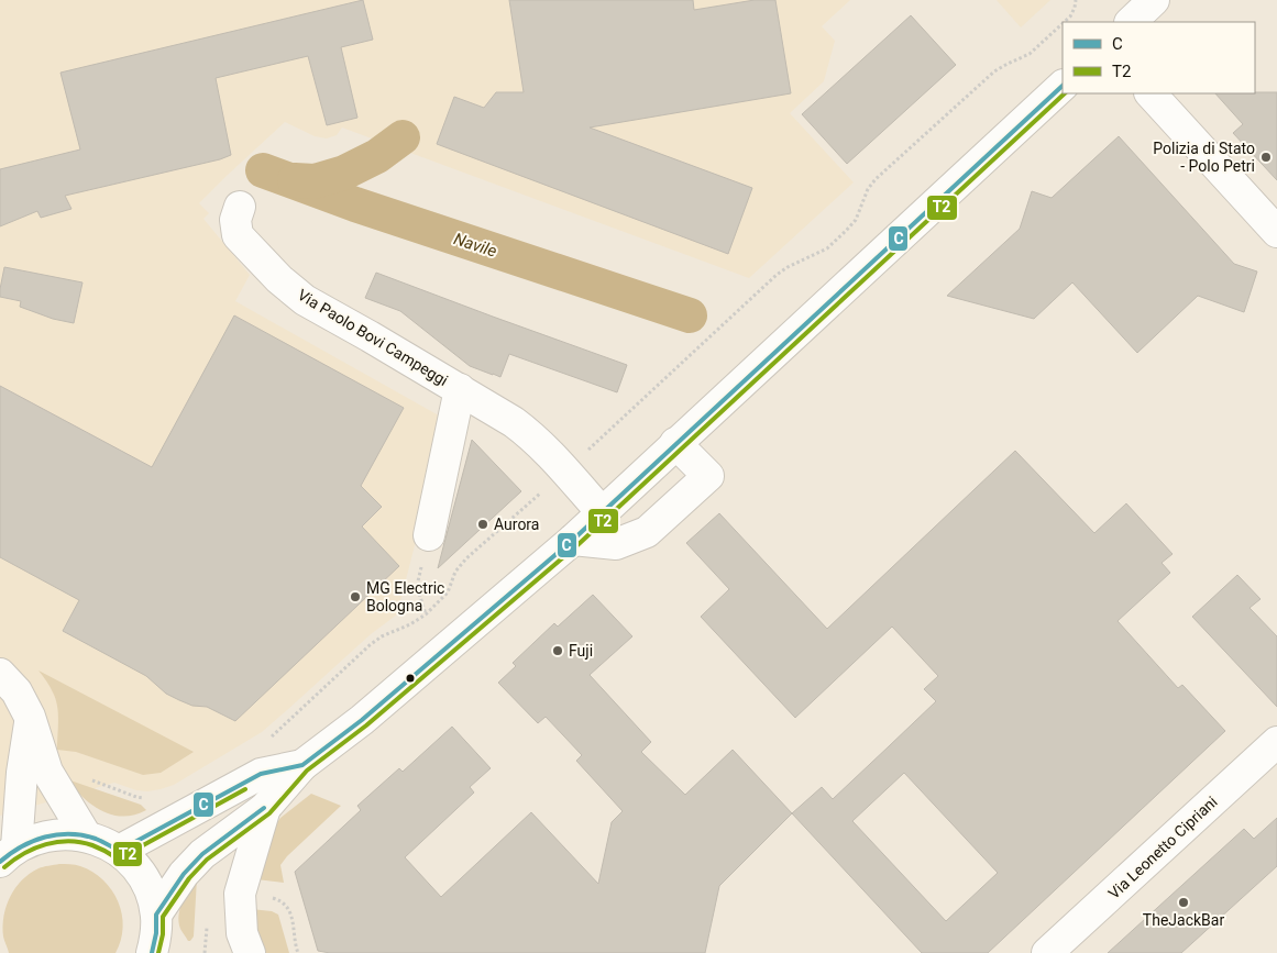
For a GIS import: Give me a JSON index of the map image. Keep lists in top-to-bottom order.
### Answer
{
  "streets": {
    "street": ["Via Paolo Bovi Campeggi", "Via Leonetto Cipriani"]
  },
  "water": ["Navile"],
  "places": [
    "Polizia di Stato - Polo Petri",
    "Aurora",
    "MG Electric Bologna",
    "Fuji",
    "TheJackBar"
  ],
  "lines": ["transit line C", "transit line T2"],
  "legend": ["C", "T2"]
}
